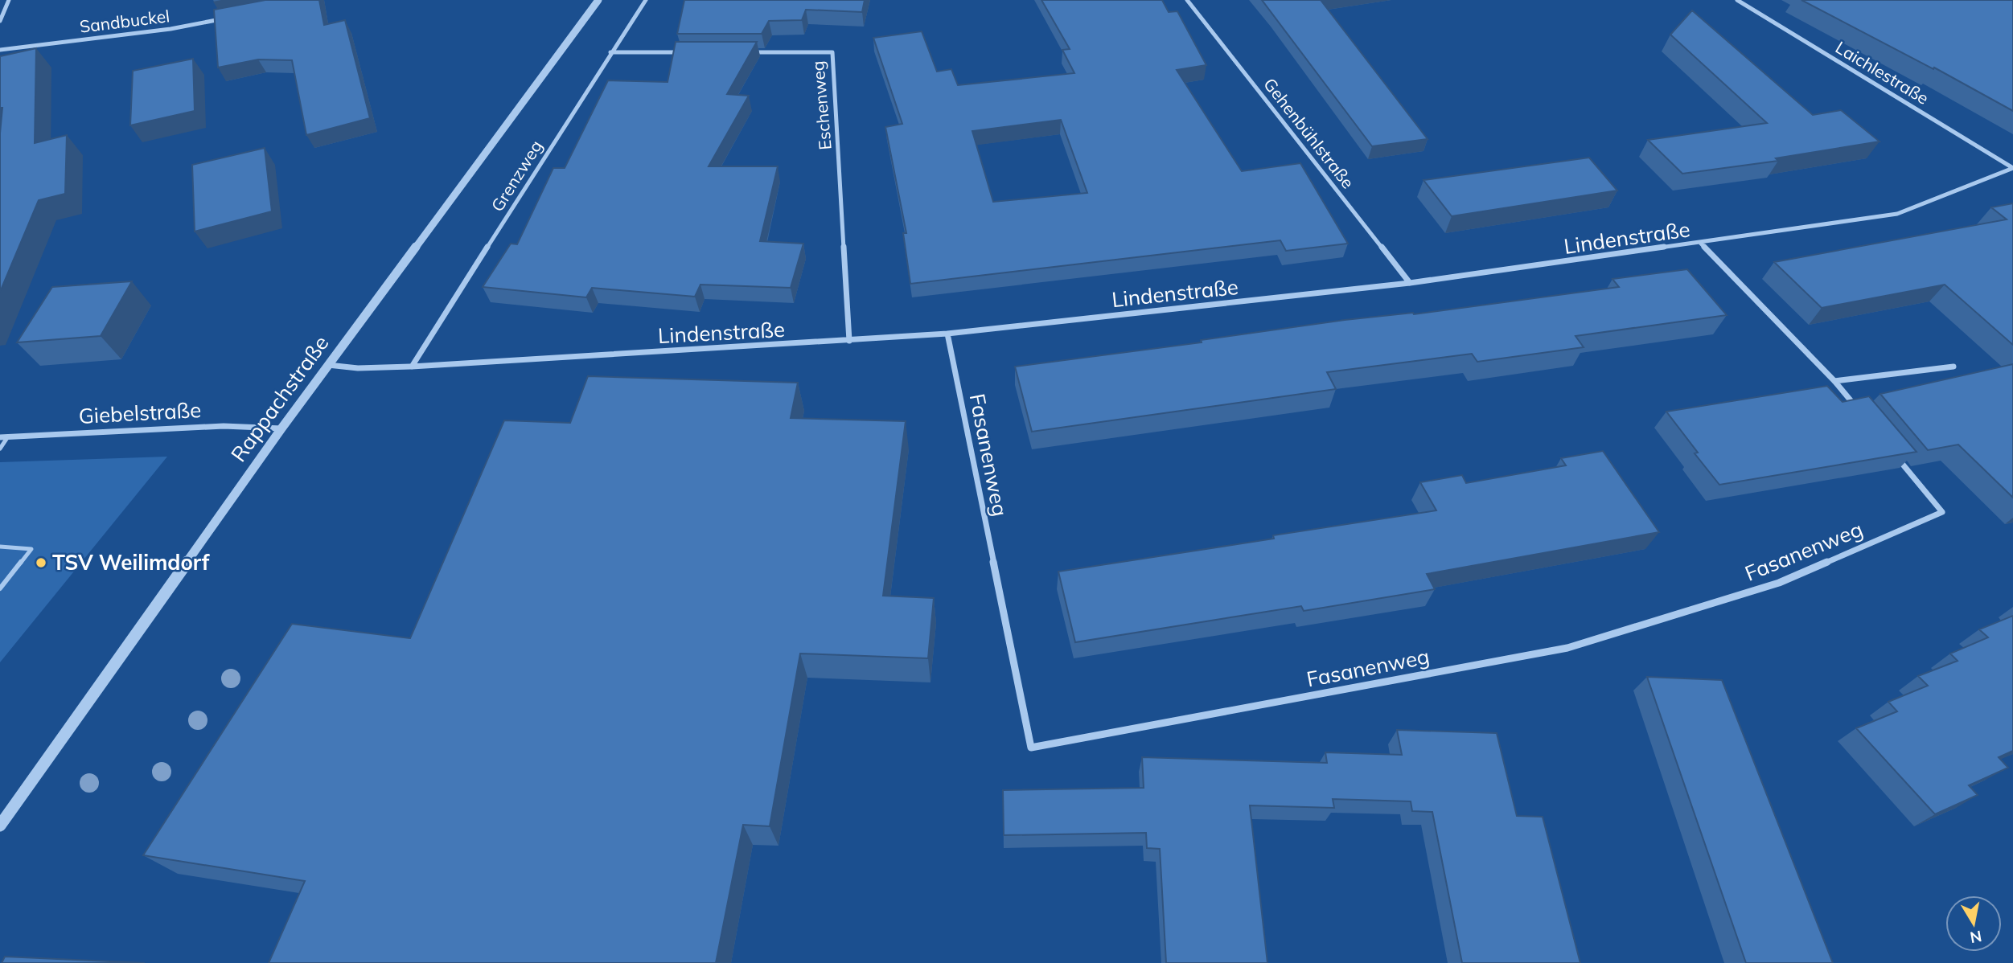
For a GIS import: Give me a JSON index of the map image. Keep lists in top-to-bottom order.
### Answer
{
  "streets": {
    "street": [
      "Sandbuckel",
      "Laichlestraße",
      "Eschenweg",
      "Gehenbühlstraße",
      "Grenzweg",
      "Lindenstraße",
      "Rappachstraße",
      "Giebelstraße",
      "Fasanenweg"
    ]
  },
  "crossings": [
    ["Laichlestraße", "Lindenstraße"],
    ["Eschenweg", "Lindenstraße"],
    ["Gehenbühlstraße", "Lindenstraße"],
    ["Grenzweg", "Lindenstraße"],
    ["Lindenstraße", "Rappachstraße"],
    ["Lindenstraße", "Fasanenweg"],
    ["Rappachstraße", "Giebelstraße"]
  ],
  "places": ["TSV Weilimdorf"],
  "north": "bottom"
}
